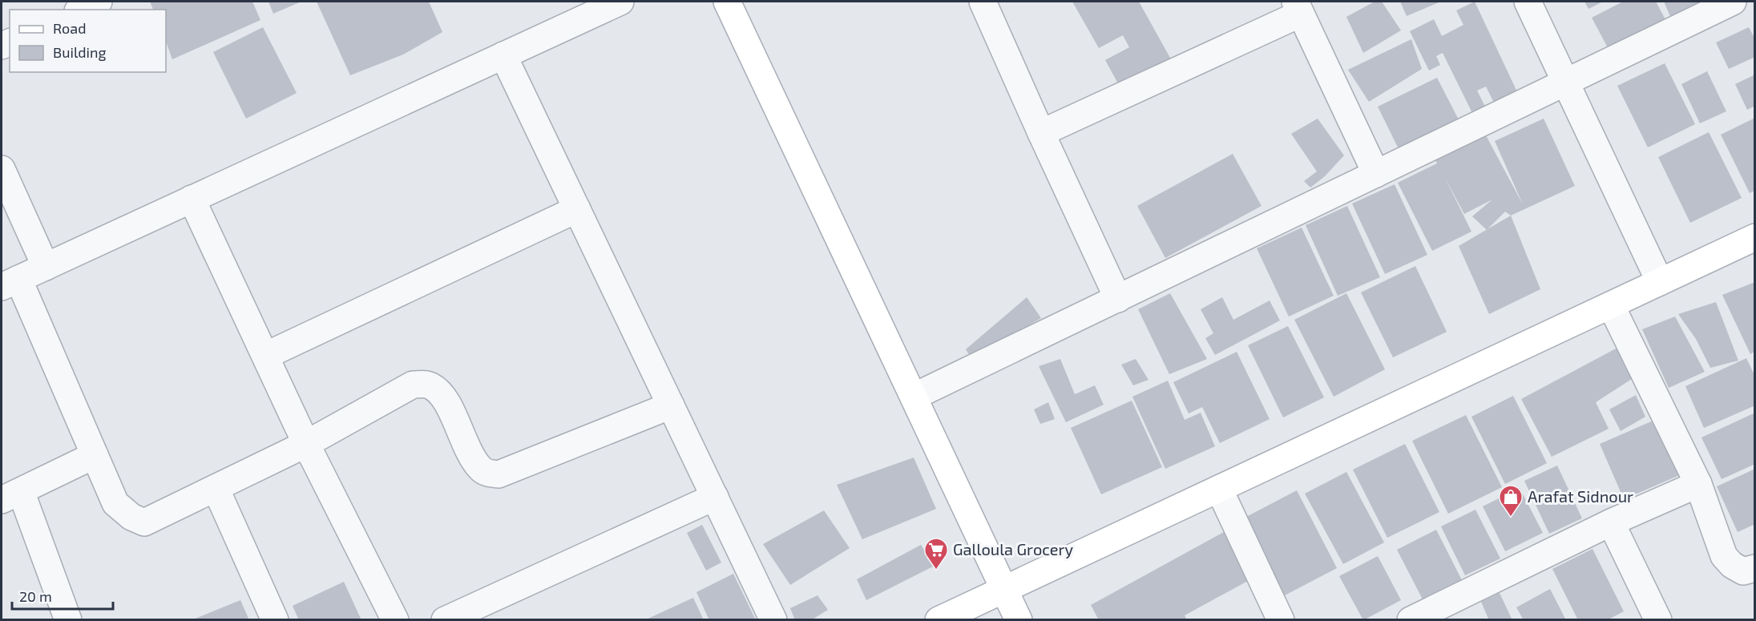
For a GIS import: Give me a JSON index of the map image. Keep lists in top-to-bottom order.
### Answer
{
  "places": {
    "shop": ["Arafat Sidnour"],
    "supermarket": ["Galloula Grocery"]
  },
  "legend": ["Road", "Building"],
  "scale_bar": "20 m"
}
